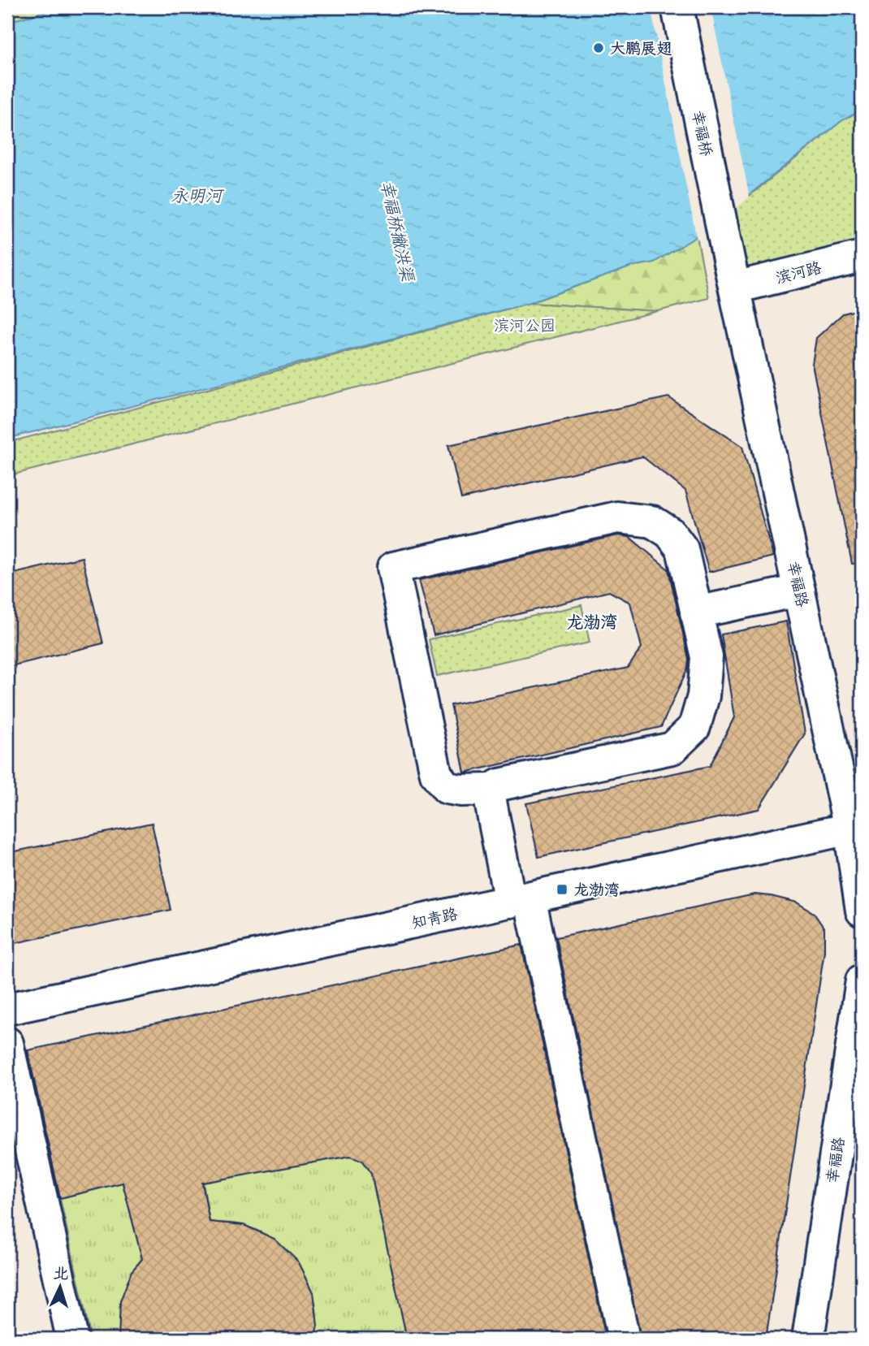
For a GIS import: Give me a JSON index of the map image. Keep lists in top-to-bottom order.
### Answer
{
  "streets": {
    "main road": [
      "幸福桥",
      "滨河路",
      "幸福路",
      "知青路"
    ]
  },
  "crossings": [
    ["幸福桥", "滨河路"],
    ["幸福桥", "幸福路"],
    ["滨河路", "幸福路"],
    ["幸福路", "知青路"]
  ],
  "districts": ["龙渤湾"],
  "water": ["永明河", "幸福桥撇洪渠"],
  "parks": ["滨河公园"],
  "places": {
    "other": ["大鹏展翅"],
    "transit": ["龙渤湾"]
  },
  "north": "top"
}
